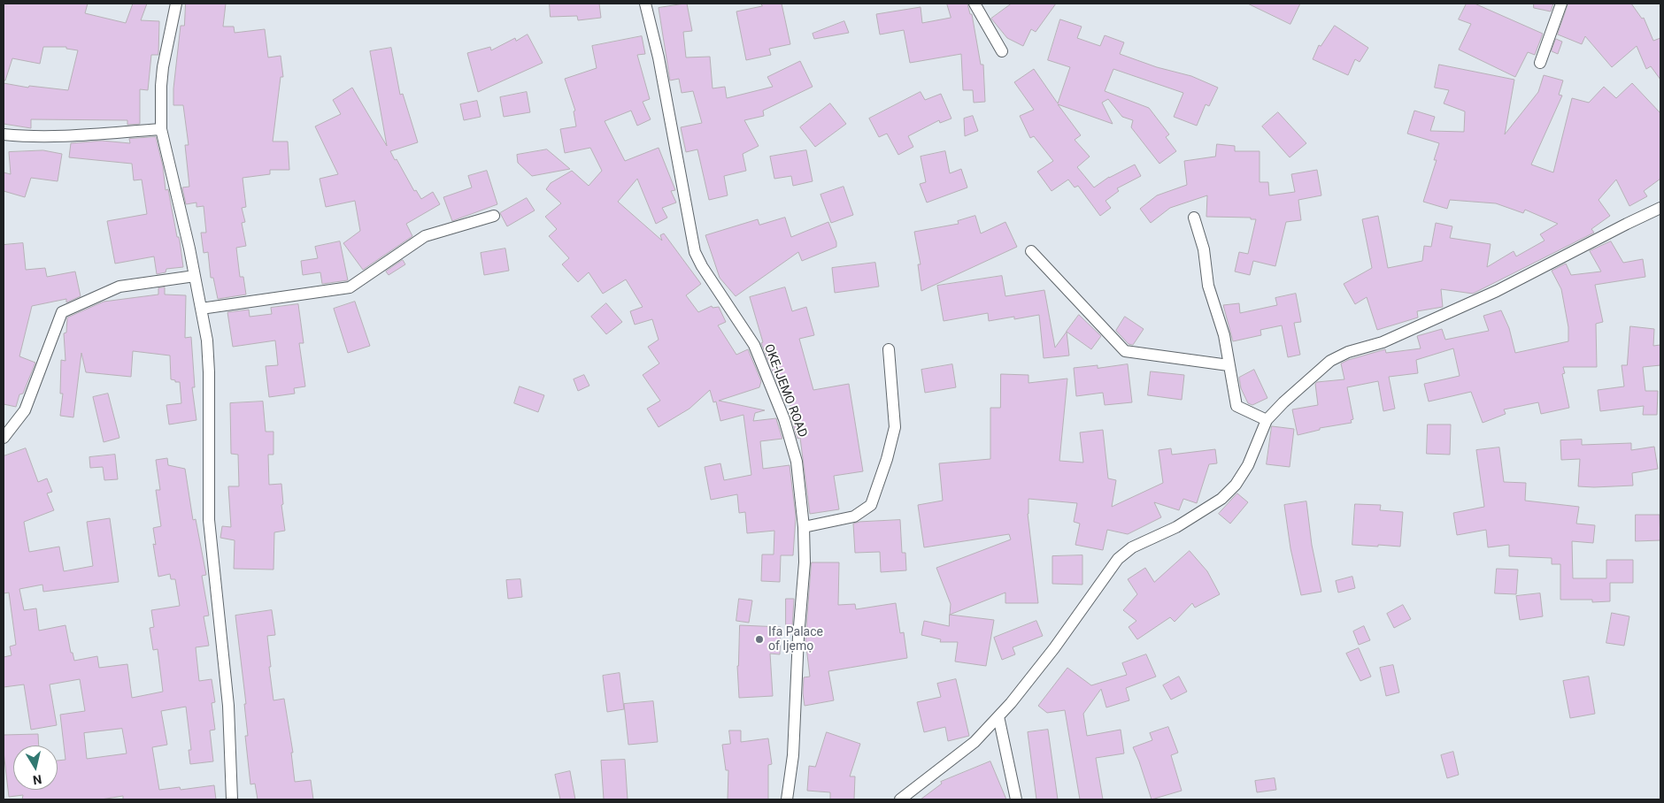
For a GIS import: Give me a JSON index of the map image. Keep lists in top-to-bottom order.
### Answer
{
  "streets": {
    "street": ["OKE-IJEMO ROAD"]
  },
  "places": ["Ifa Palace of Ijẹmọ"],
  "north": "bottom"
}
